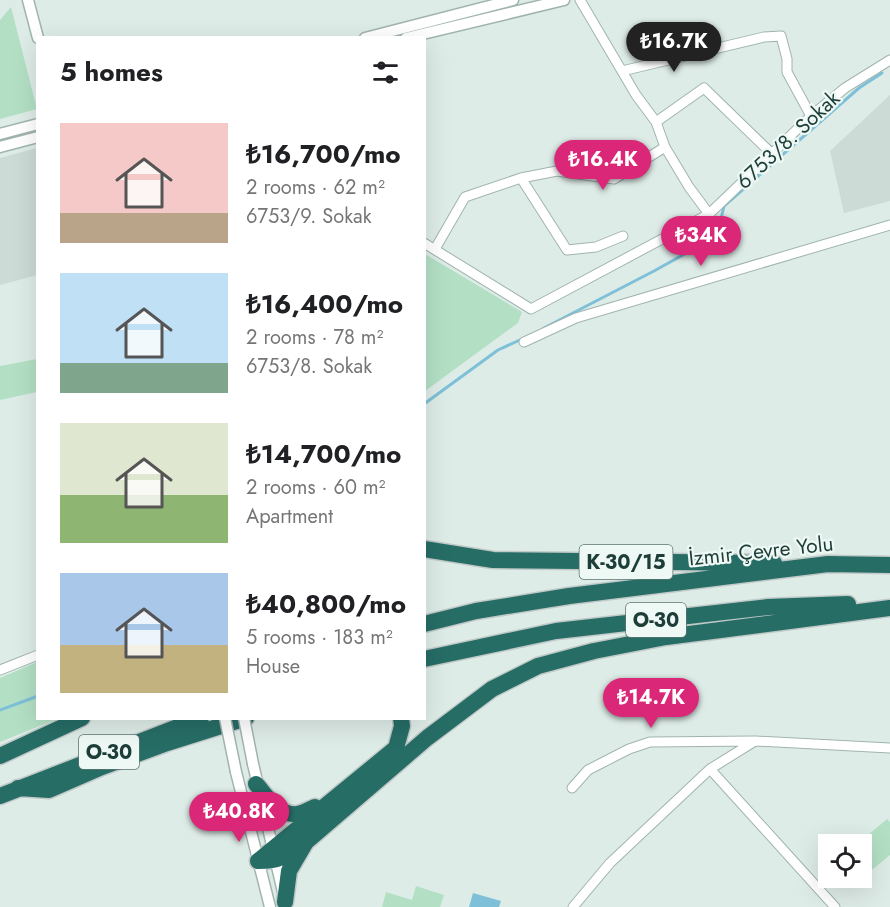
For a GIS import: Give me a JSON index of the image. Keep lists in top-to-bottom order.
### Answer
{
  "streets": {
    "highway": ["İzmir Çevre Yolu", "K-30/15", "O-30"],
    "street": ["6753/8. Sokak"]
  },
  "crossings": [
    ["İzmir Çevre Yolu", "K-30/15"]
  ],
  "page": {
    "price": [
      "₺16.7K",
      "₺16.4K",
      "₺34K",
      "₺14.7K",
      "₺40.8K"
    ],
    "heading": "5 homes",
    "list": [
      {
        "name": "₺16,700/mo",
        "note": "2 rooms · 62 m² · 6753/9. Sokak"
      },
      {
        "name": "₺16,400/mo",
        "note": "2 rooms · 78 m² · 6753/8. Sokak"
      },
      {
        "name": "₺14,700/mo",
        "note": "2 rooms · 60 m² · Apartment"
      },
      {
        "name": "₺40,800/mo",
        "note": "5 rooms · 183 m² · House"
      }
    ]
  }
}
